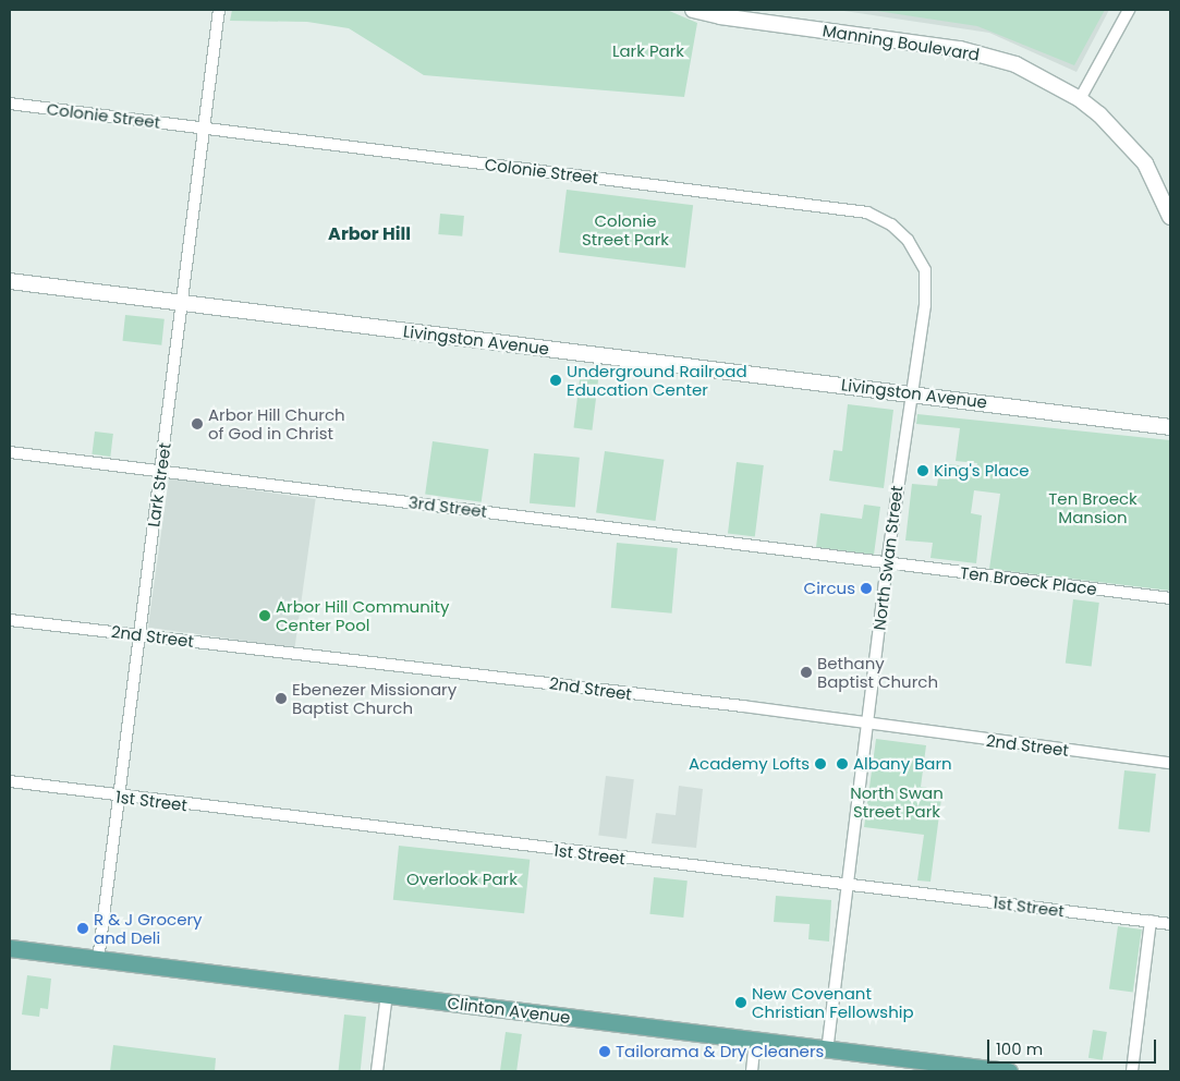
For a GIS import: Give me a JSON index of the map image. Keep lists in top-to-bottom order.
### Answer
{
  "streets": {
    "main road": ["Clinton Avenue"],
    "street": [
      "Manning Boulevard",
      "Colonie Street",
      "Livingston Avenue",
      "Lark Street",
      "3rd Street",
      "North Swan Street",
      "Ten Broeck Place",
      "2nd Street",
      "1st Street"
    ]
  },
  "crossings": [
    ["Colonie Street", "Livingston Avenue"],
    ["Colonie Street", "Lark Street"],
    ["Colonie Street", "North Swan Street"],
    ["Livingston Avenue", "Lark Street"],
    ["Livingston Avenue", "North Swan Street"],
    ["Lark Street", "3rd Street"],
    ["Lark Street", "2nd Street"],
    ["Lark Street", "1st Street"],
    ["Lark Street", "Clinton Avenue"],
    ["3rd Street", "North Swan Street"],
    ["3rd Street", "Ten Broeck Place"],
    ["North Swan Street", "Ten Broeck Place"],
    ["North Swan Street", "2nd Street"],
    ["North Swan Street", "1st Street"],
    ["North Swan Street", "Clinton Avenue"]
  ],
  "districts": ["Arbor Hill"],
  "parks": [
    "Lark Park",
    "Colonie Street Park",
    "Ten Broeck Mansion",
    "North Swan Street Park",
    "Overlook Park"
  ],
  "places": [
    "Underground Railroad Education Center",
    "Arbor Hill Church of God in Christ",
    "King's Place",
    "Circus",
    "Arbor Hill Community Center Pool",
    "Bethany Baptist Church",
    "Ebenezer Missionary Baptist Church",
    "Academy Lofts",
    "Albany Barn",
    "R & J Grocery and Deli",
    "New Covenant Christian Fellowship",
    "Tailorama & Dry Cleaners"
  ],
  "scale_bar": "100 m"
}
